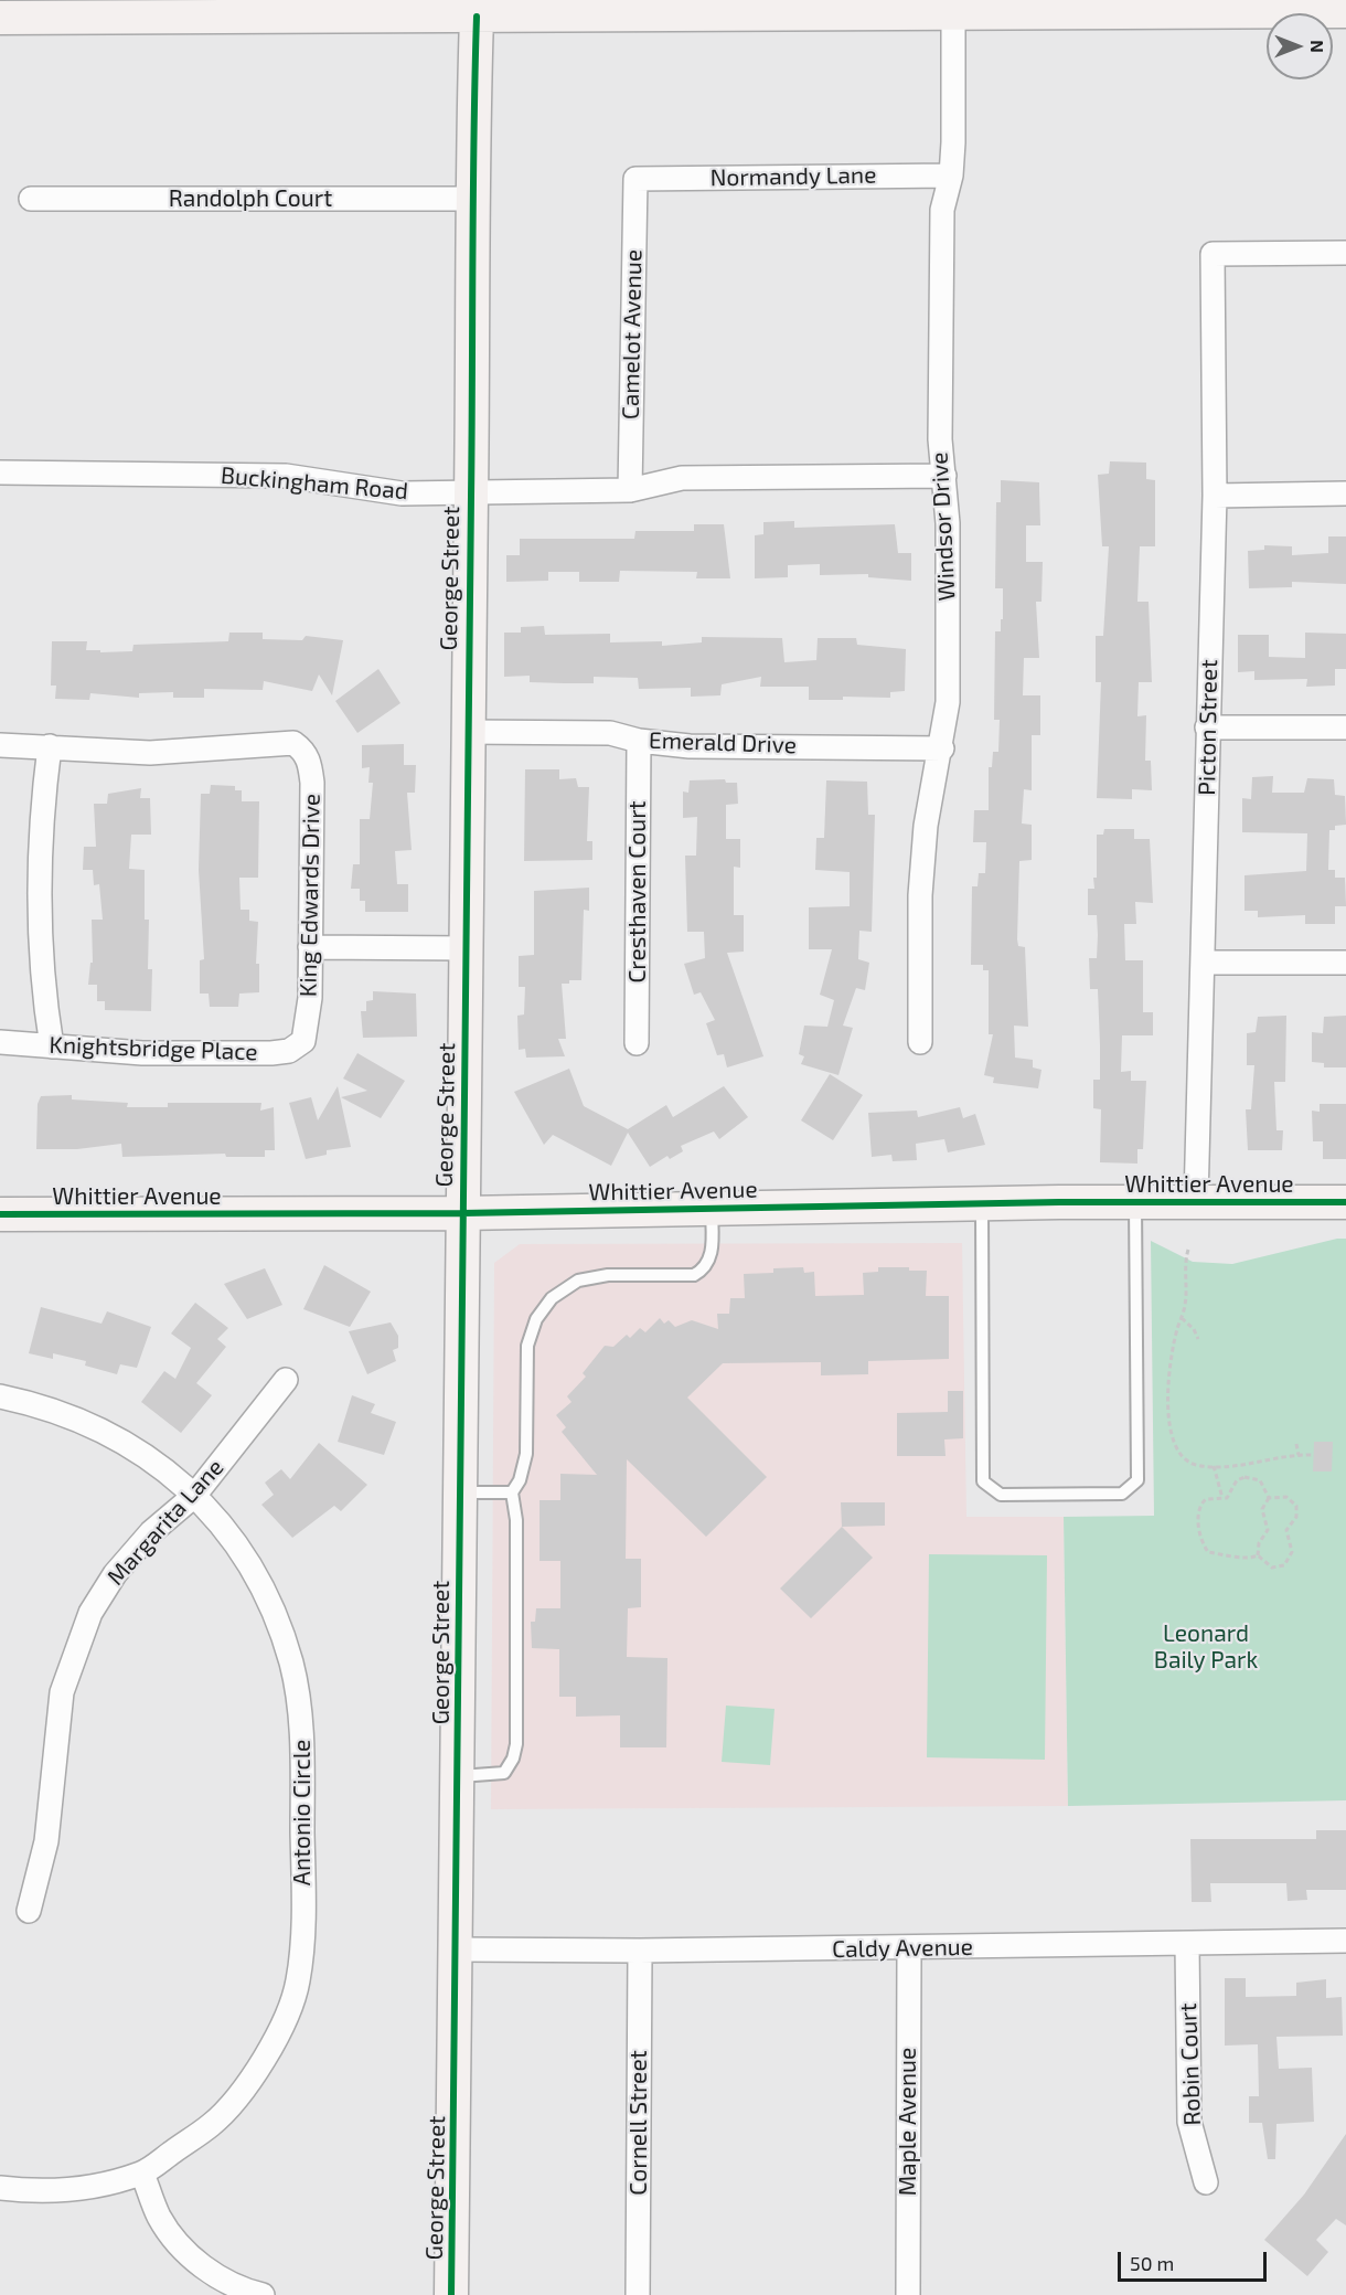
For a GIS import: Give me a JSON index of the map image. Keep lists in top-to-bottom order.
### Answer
{
  "streets": {
    "street": [
      "Normandy Lane",
      "Randolph Court",
      "Camelot Avenue",
      "Buckingham Road",
      "Windsor Drive",
      "George Street",
      "Picton Street",
      "Emerald Drive",
      "Cresthaven Court",
      "King Edwards Drive",
      "Knightsbridge Place",
      "Whittier Avenue",
      "Margarita Lane",
      "Antonio Circle",
      "Caldy Avenue",
      "Robin Court",
      "Maple Avenue",
      "Cornell Street"
    ]
  },
  "crossings": [
    ["Normandy Lane", "Camelot Avenue"],
    ["Normandy Lane", "Windsor Drive"],
    ["Randolph Court", "George Street"],
    ["Camelot Avenue", "Buckingham Road"],
    ["Buckingham Road", "Windsor Drive"],
    ["Buckingham Road", "George Street"],
    ["Windsor Drive", "Emerald Drive"],
    ["George Street", "Emerald Drive"],
    ["George Street", "Whittier Avenue"],
    ["George Street", "Caldy Avenue"],
    ["Picton Street", "Whittier Avenue"],
    ["Emerald Drive", "Cresthaven Court"],
    ["King Edwards Drive", "Knightsbridge Place"],
    ["Margarita Lane", "Antonio Circle"],
    ["Caldy Avenue", "Robin Court"],
    ["Caldy Avenue", "Maple Avenue"],
    ["Caldy Avenue", "Cornell Street"]
  ],
  "parks": ["Leonard Baily Park"],
  "scale_bar": "50 m",
  "north": "right"
}
